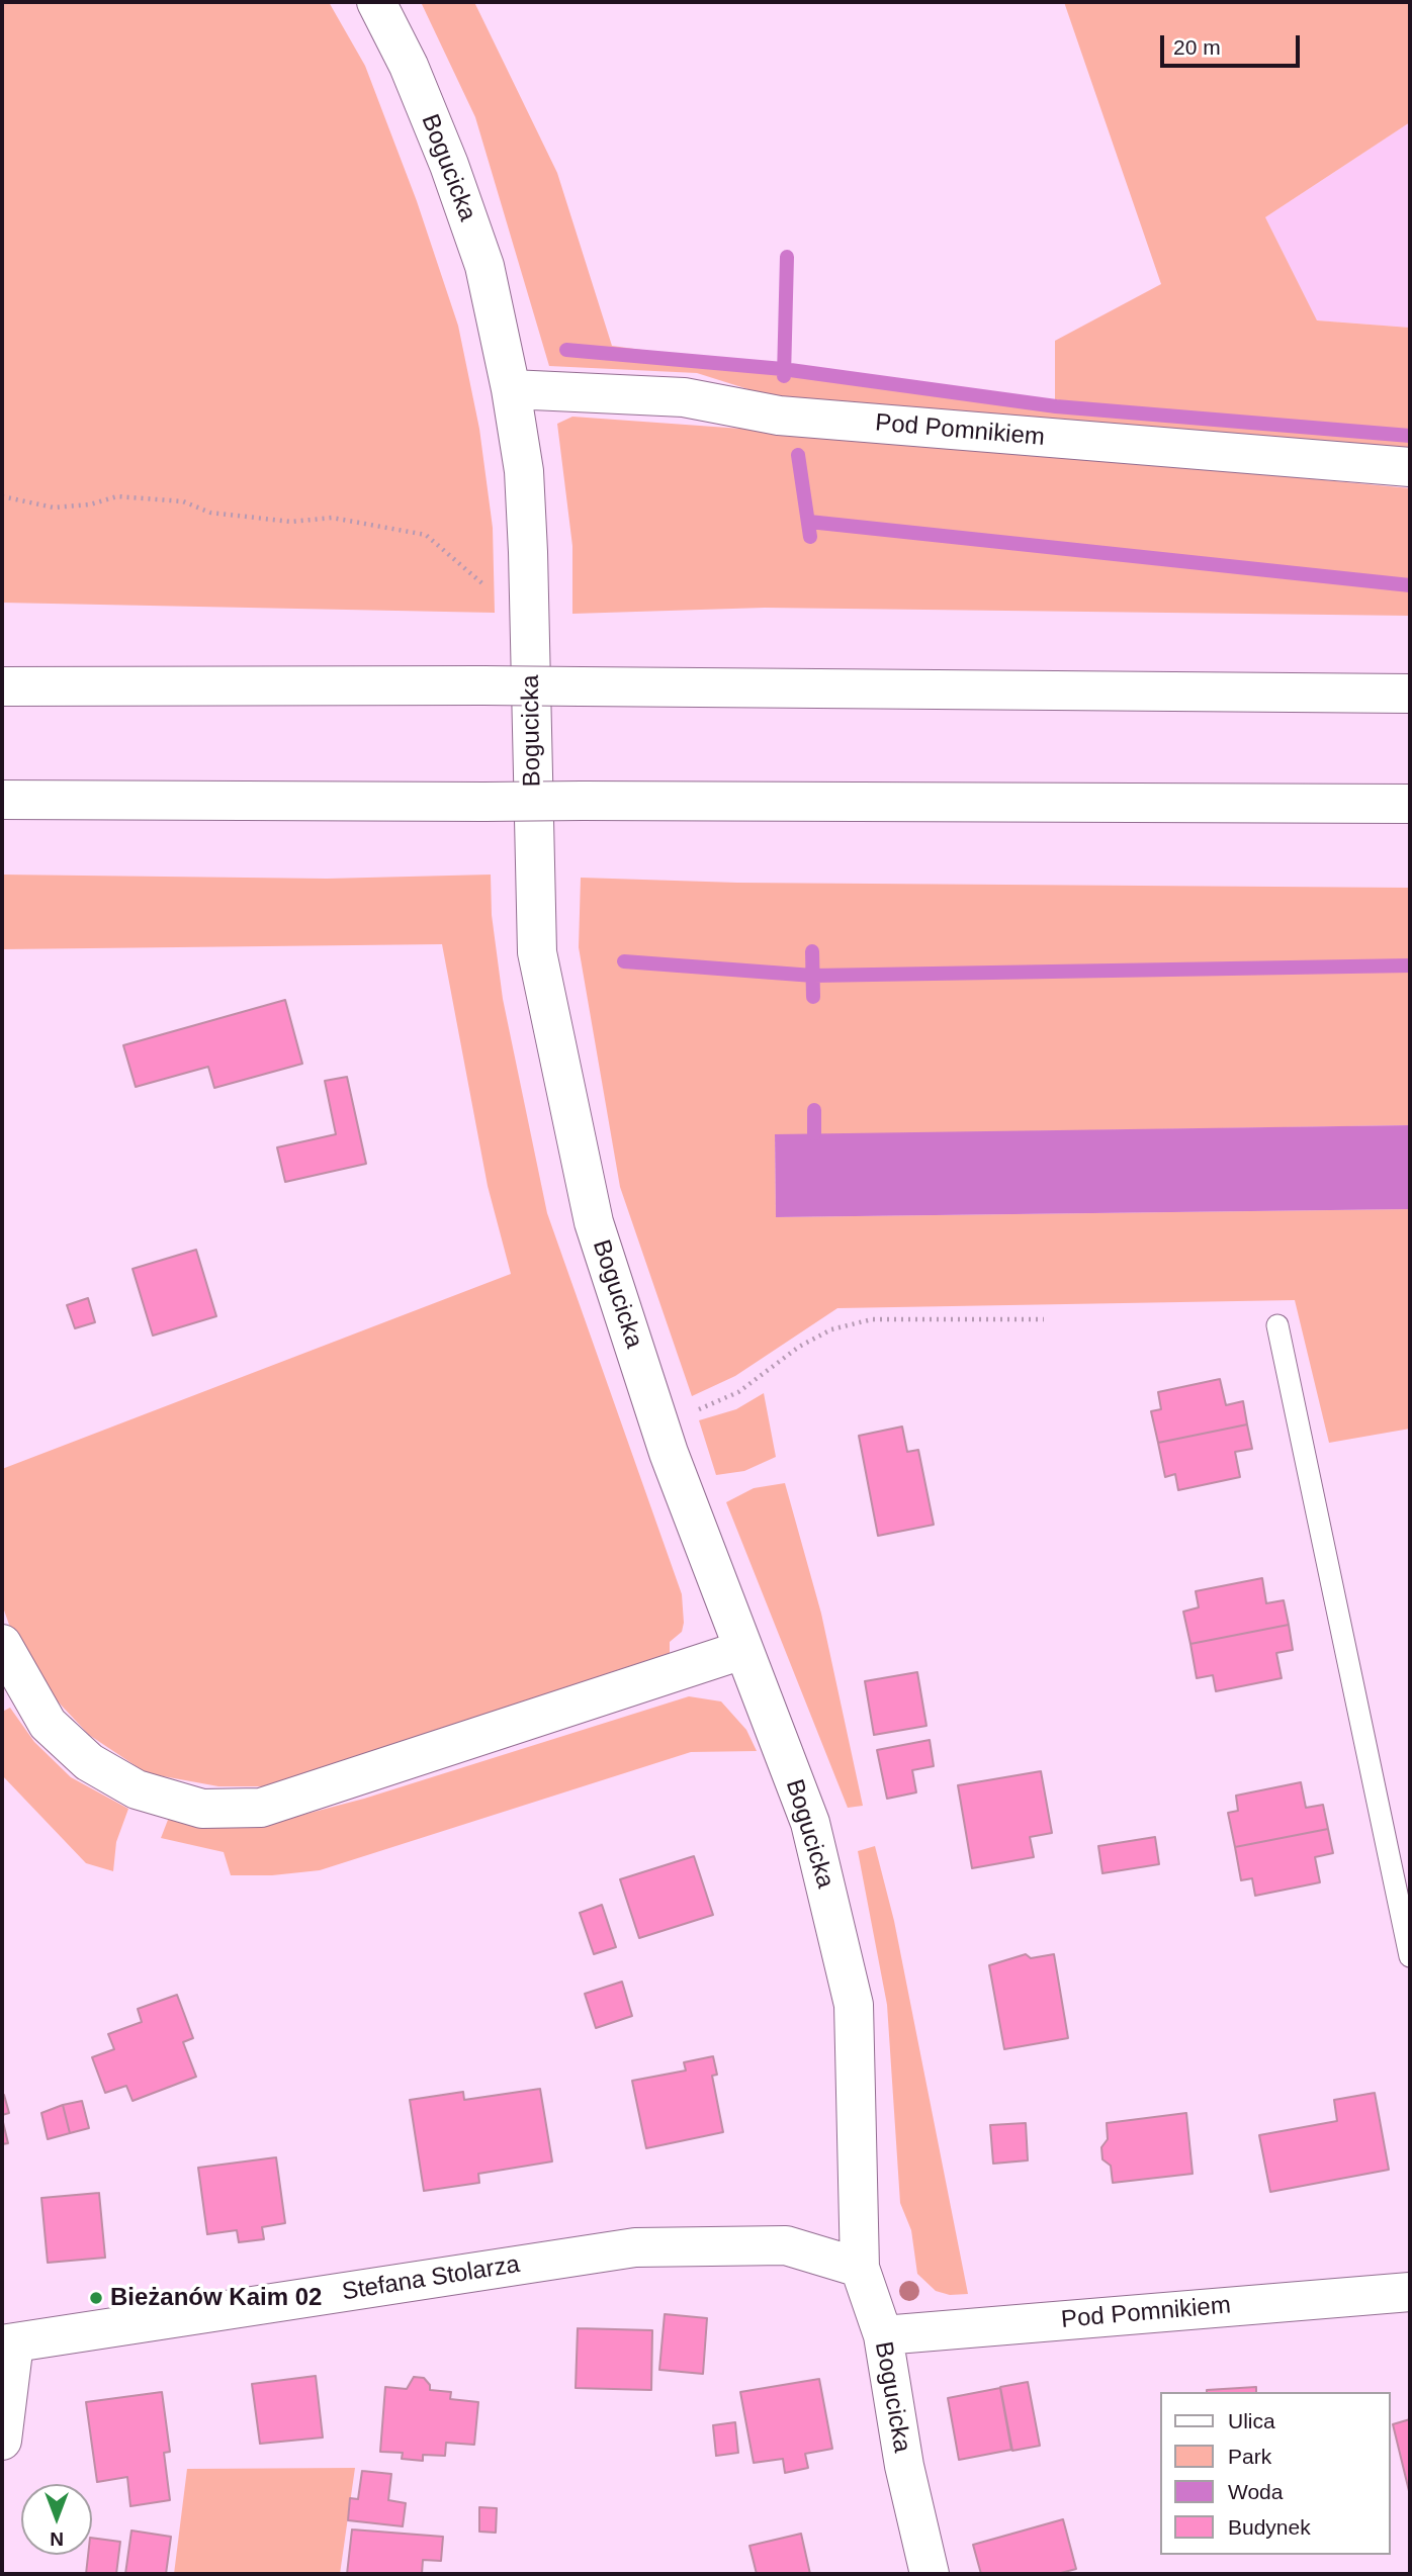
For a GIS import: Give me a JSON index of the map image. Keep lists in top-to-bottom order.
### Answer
{
  "streets": {
    "main road": ["Bogucicka", "Pod Pomnikiem", "Stefana Stolarza"]
  },
  "crossings": [
    ["Bogucicka", "Pod Pomnikiem"],
    ["Bogucicka", "Stefana Stolarza"]
  ],
  "places": ["Bieżanów Kaim 02"],
  "legend": [
    "Ulica",
    "Park",
    "Woda",
    "Budynek"
  ],
  "scale_bar": "20 m",
  "north": "bottom"
}
